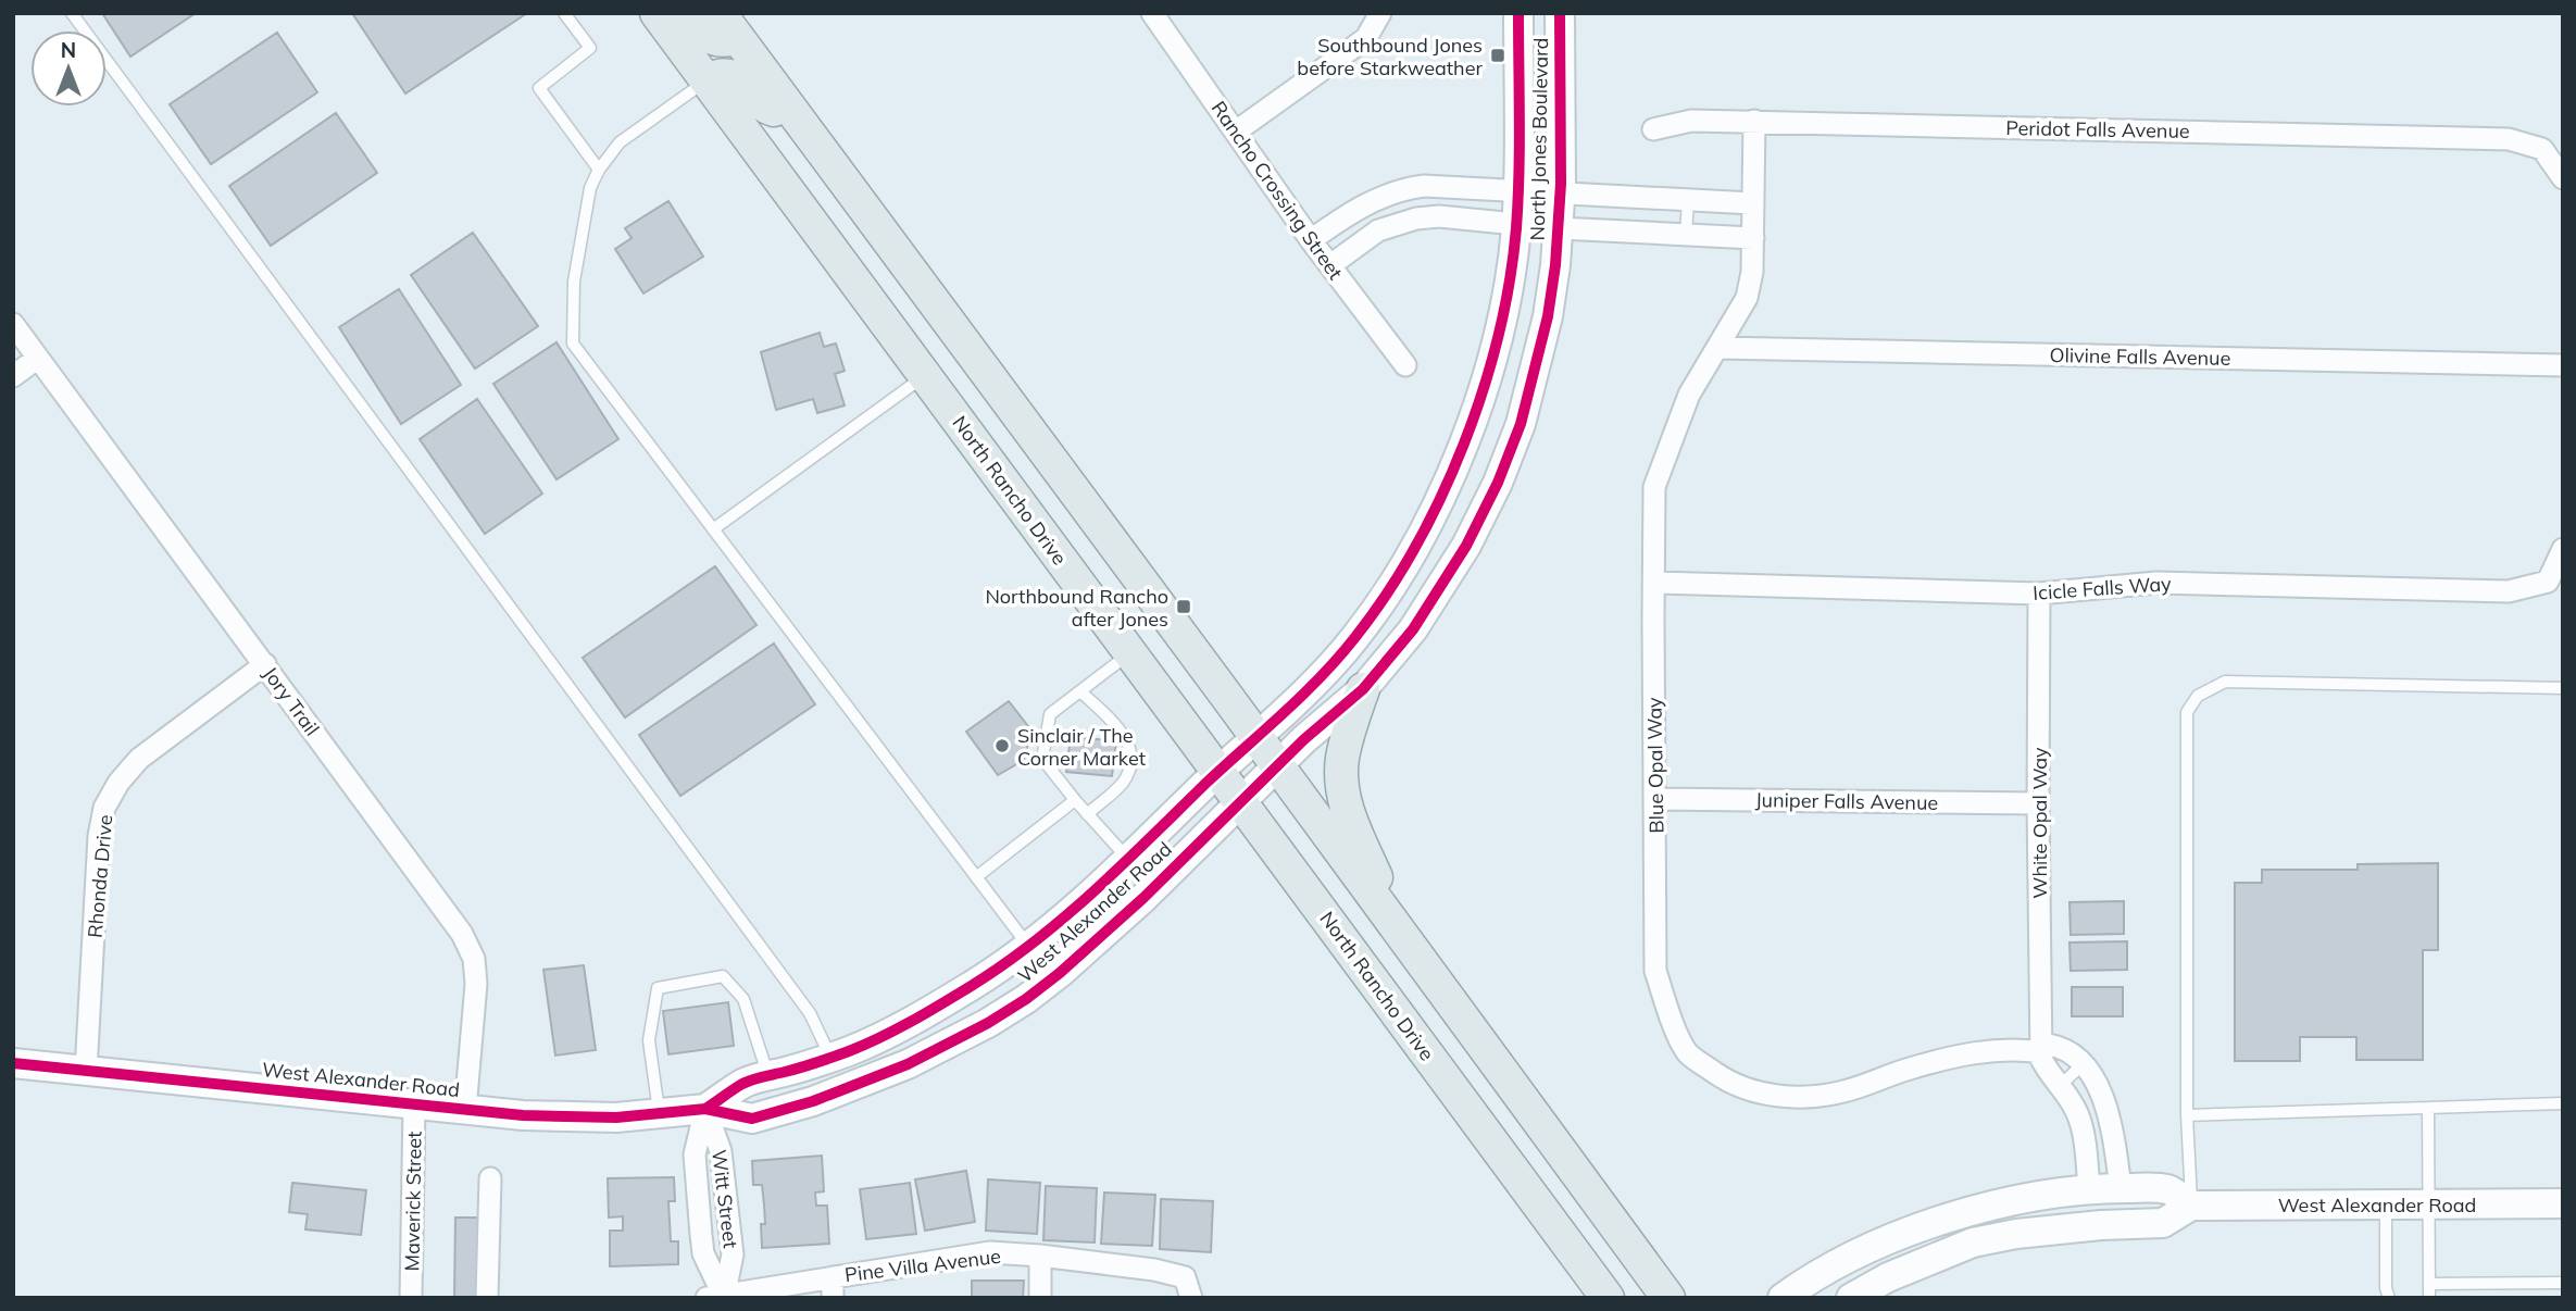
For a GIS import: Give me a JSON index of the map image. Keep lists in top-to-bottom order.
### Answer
{
  "streets": {
    "main road": ["North Jones Boulevard", "North Rancho Drive", "West Alexander Road"],
    "street": [
      "Peridot Falls Avenue",
      "Rancho Crossing Street",
      "Olivine Falls Avenue",
      "Icicle Falls Way",
      "Jory Trail",
      "Blue Opal Way",
      "Juniper Falls Avenue",
      "White Opal Way",
      "Rhonda Drive",
      "Witt Street",
      "Maverick Street",
      "Pine Villa Avenue"
    ]
  },
  "crossings": [
    ["Peridot Falls Avenue", "Blue Opal Way"],
    ["North Jones Boulevard", "North Rancho Drive"],
    ["North Jones Boulevard", "West Alexander Road"],
    ["Olivine Falls Avenue", "Blue Opal Way"],
    ["North Rancho Drive", "West Alexander Road"],
    ["Icicle Falls Way", "Blue Opal Way"],
    ["Icicle Falls Way", "White Opal Way"],
    ["Jory Trail", "Rhonda Drive"],
    ["Jory Trail", "West Alexander Road"],
    ["Blue Opal Way", "Juniper Falls Avenue"],
    ["Blue Opal Way", "White Opal Way"],
    ["Blue Opal Way", "West Alexander Road"],
    ["Juniper Falls Avenue", "White Opal Way"],
    ["Rhonda Drive", "West Alexander Road"],
    ["West Alexander Road", "Witt Street"],
    ["West Alexander Road", "Maverick Street"],
    ["Witt Street", "Pine Villa Avenue"]
  ],
  "places": {
    "transit": ["Southbound Jones before Starkweather", "Northbound Rancho after Jones"],
    "other": ["Sinclair / The Corner Market"]
  },
  "north": "top"
}
